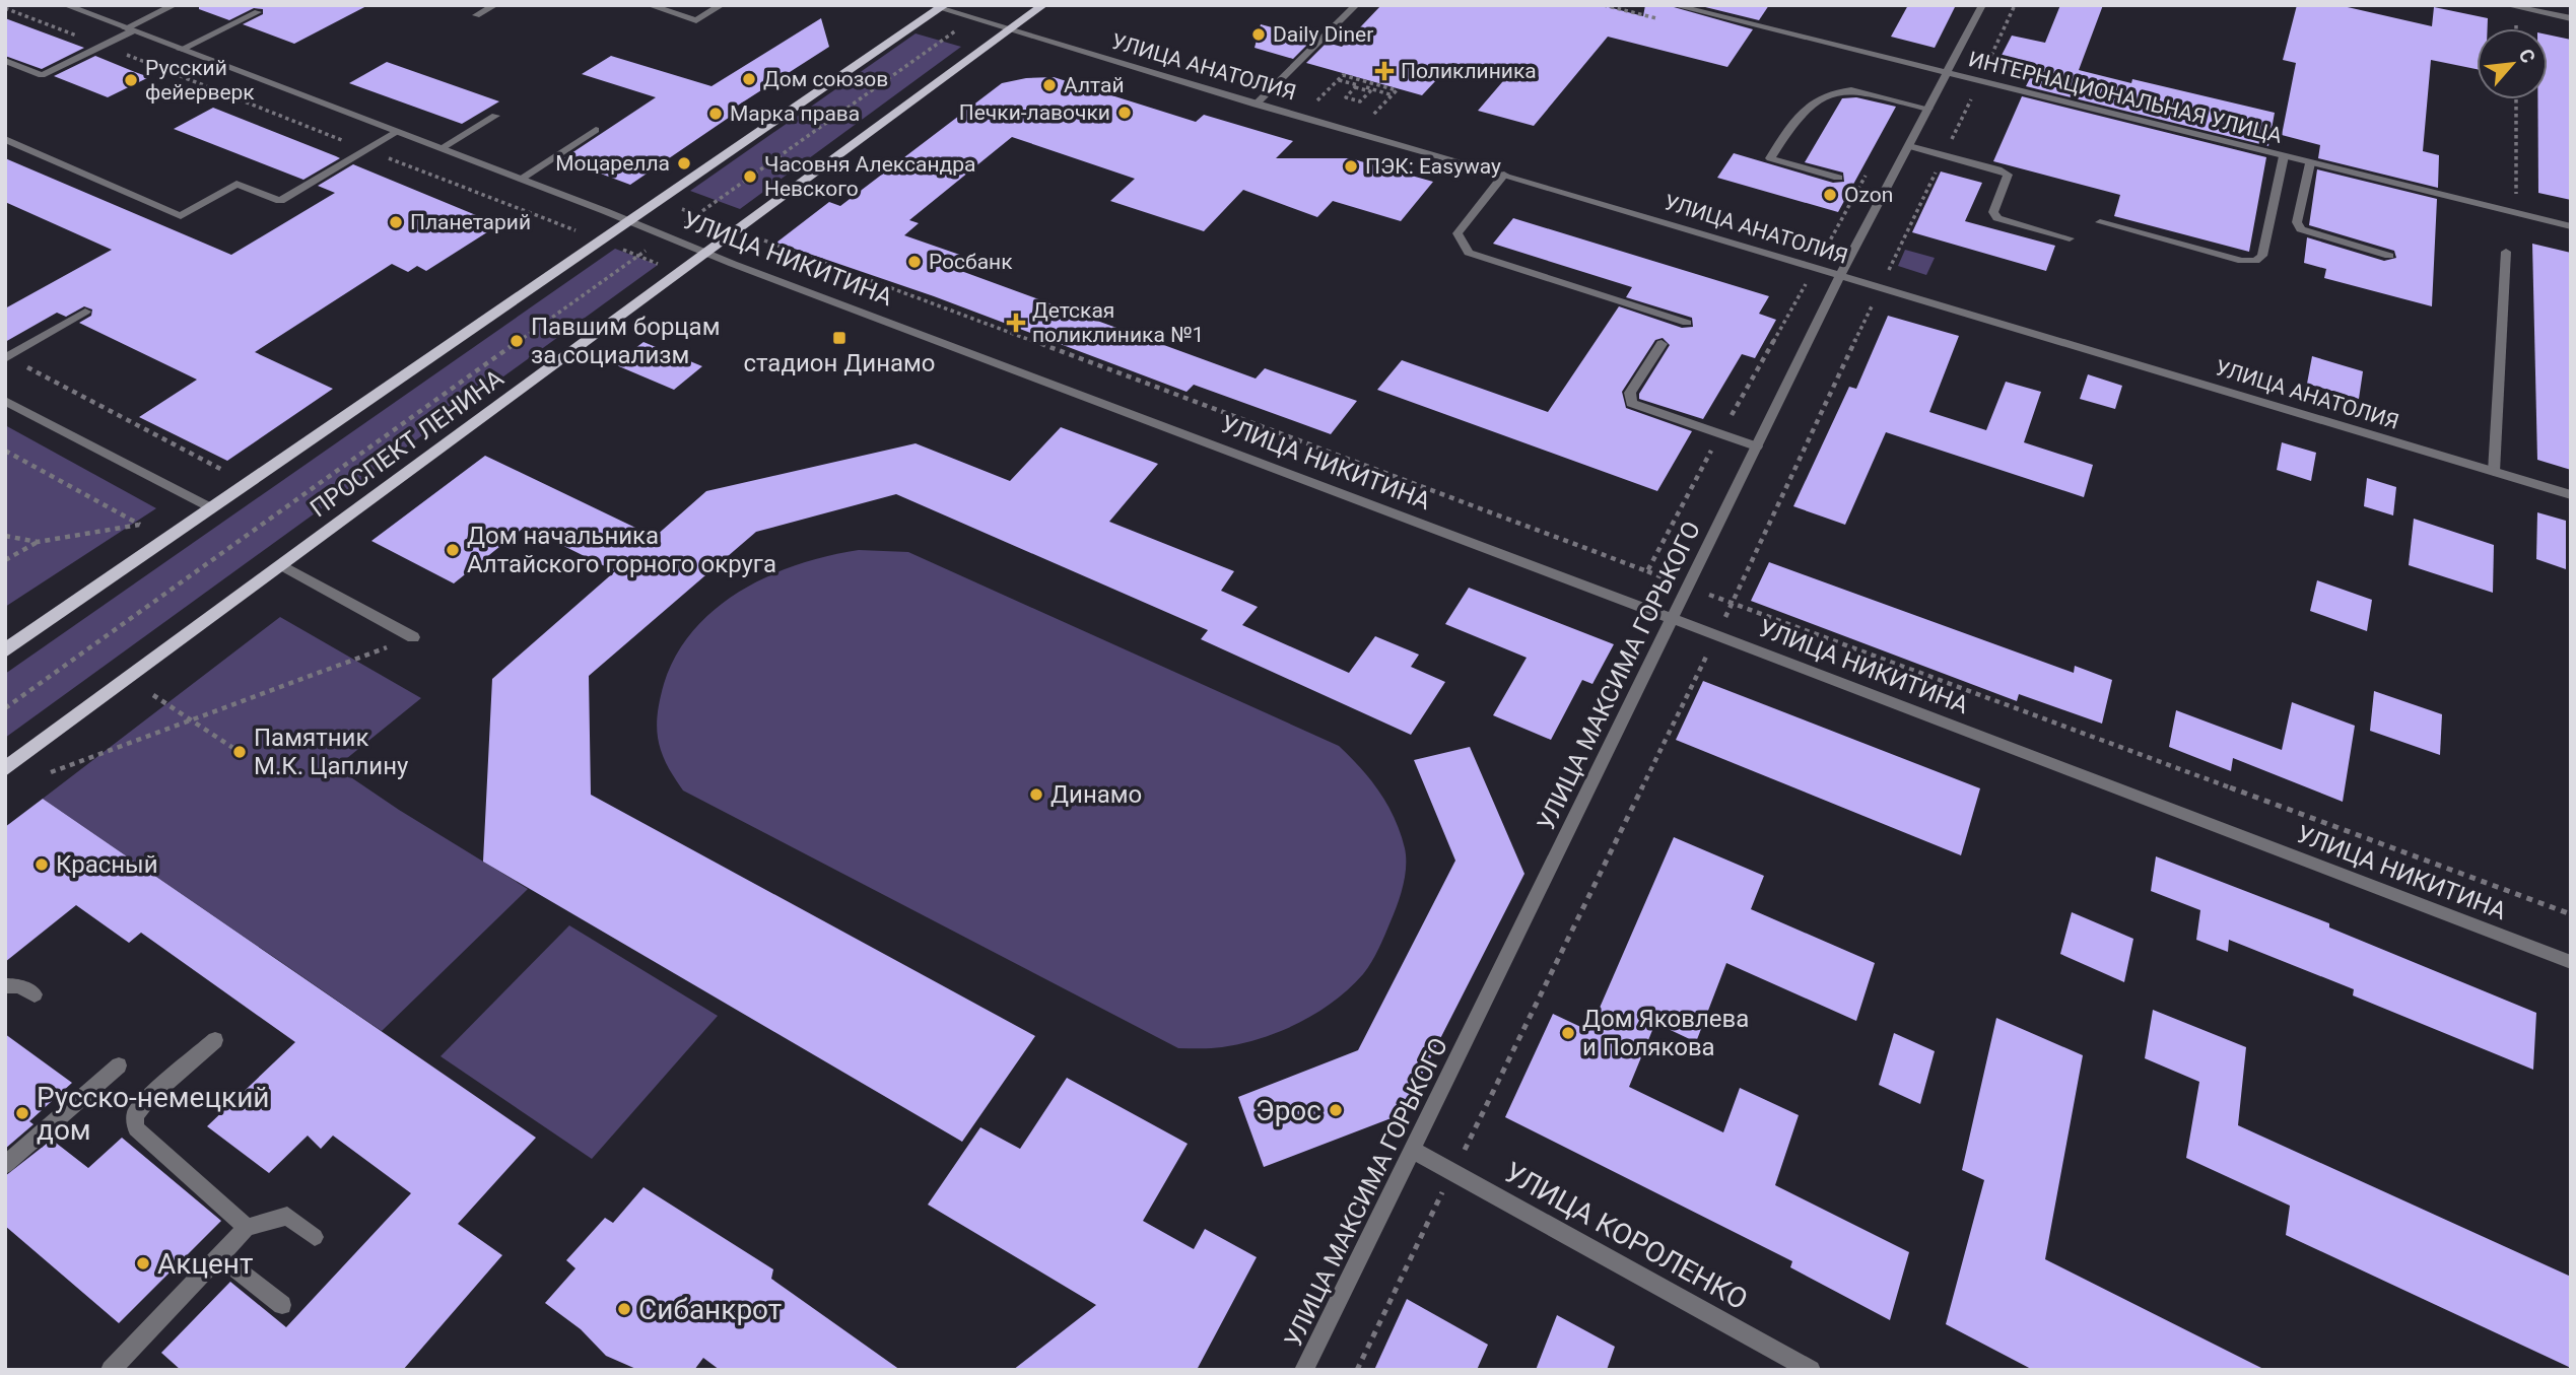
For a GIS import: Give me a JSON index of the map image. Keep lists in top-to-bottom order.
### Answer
{
  "streets": {
    "main road": ["ПРОСПЕКТ ЛЕНИНА"],
    "street": [
      "УЛИЦА АНАТОЛИЯ",
      "ИНТЕРНАЦИОНАЛЬНАЯ УЛИЦА",
      "УЛИЦА НИКИТИНА",
      "УЛИЦА МАКСИМА ГОРЬКОГО",
      "УЛИЦА КОРОЛЕНКО"
    ]
  },
  "crossings": [
    ["УЛИЦА АНАТОЛИЯ", "ПРОСПЕКТ ЛЕНИНА"],
    ["УЛИЦА АНАТОЛИЯ", "УЛИЦА МАКСИМА ГОРЬКОГО"],
    ["ИНТЕРНАЦИОНАЛЬНАЯ УЛИЦА", "УЛИЦА МАКСИМА ГОРЬКОГО"],
    ["УЛИЦА НИКИТИНА", "ПРОСПЕКТ ЛЕНИНА"],
    ["УЛИЦА НИКИТИНА", "УЛИЦА МАКСИМА ГОРЬКОГО"],
    ["УЛИЦА МАКСИМА ГОРЬКОГО", "УЛИЦА КОРОЛЕНКО"]
  ],
  "places": {
    "other": [
      "Daily Diner",
      "Дом союзов",
      "Русский фейерверк",
      "Алтай",
      "Печки-лавочки",
      "Марка права",
      "Моцарелла",
      "ПЭК: Easyway",
      "Часовня Александра Невского",
      "Ozon",
      "Планетарий",
      "Росбанк",
      "Павшим борцам за социализм",
      "Дом начальника Алтайского горного округа",
      "Памятник М.К. Цаплину",
      "Динамо",
      "Красный",
      "Дом Яковлева и Полякова",
      "Эрос",
      "Русско-немецкий дом",
      "Акцент",
      "Сибанкрот"
    ],
    "health": ["Поликлиника", "Детская поликлиника №1"],
    "transit": ["стадион Динамо"]
  },
  "north": "top right"
}
